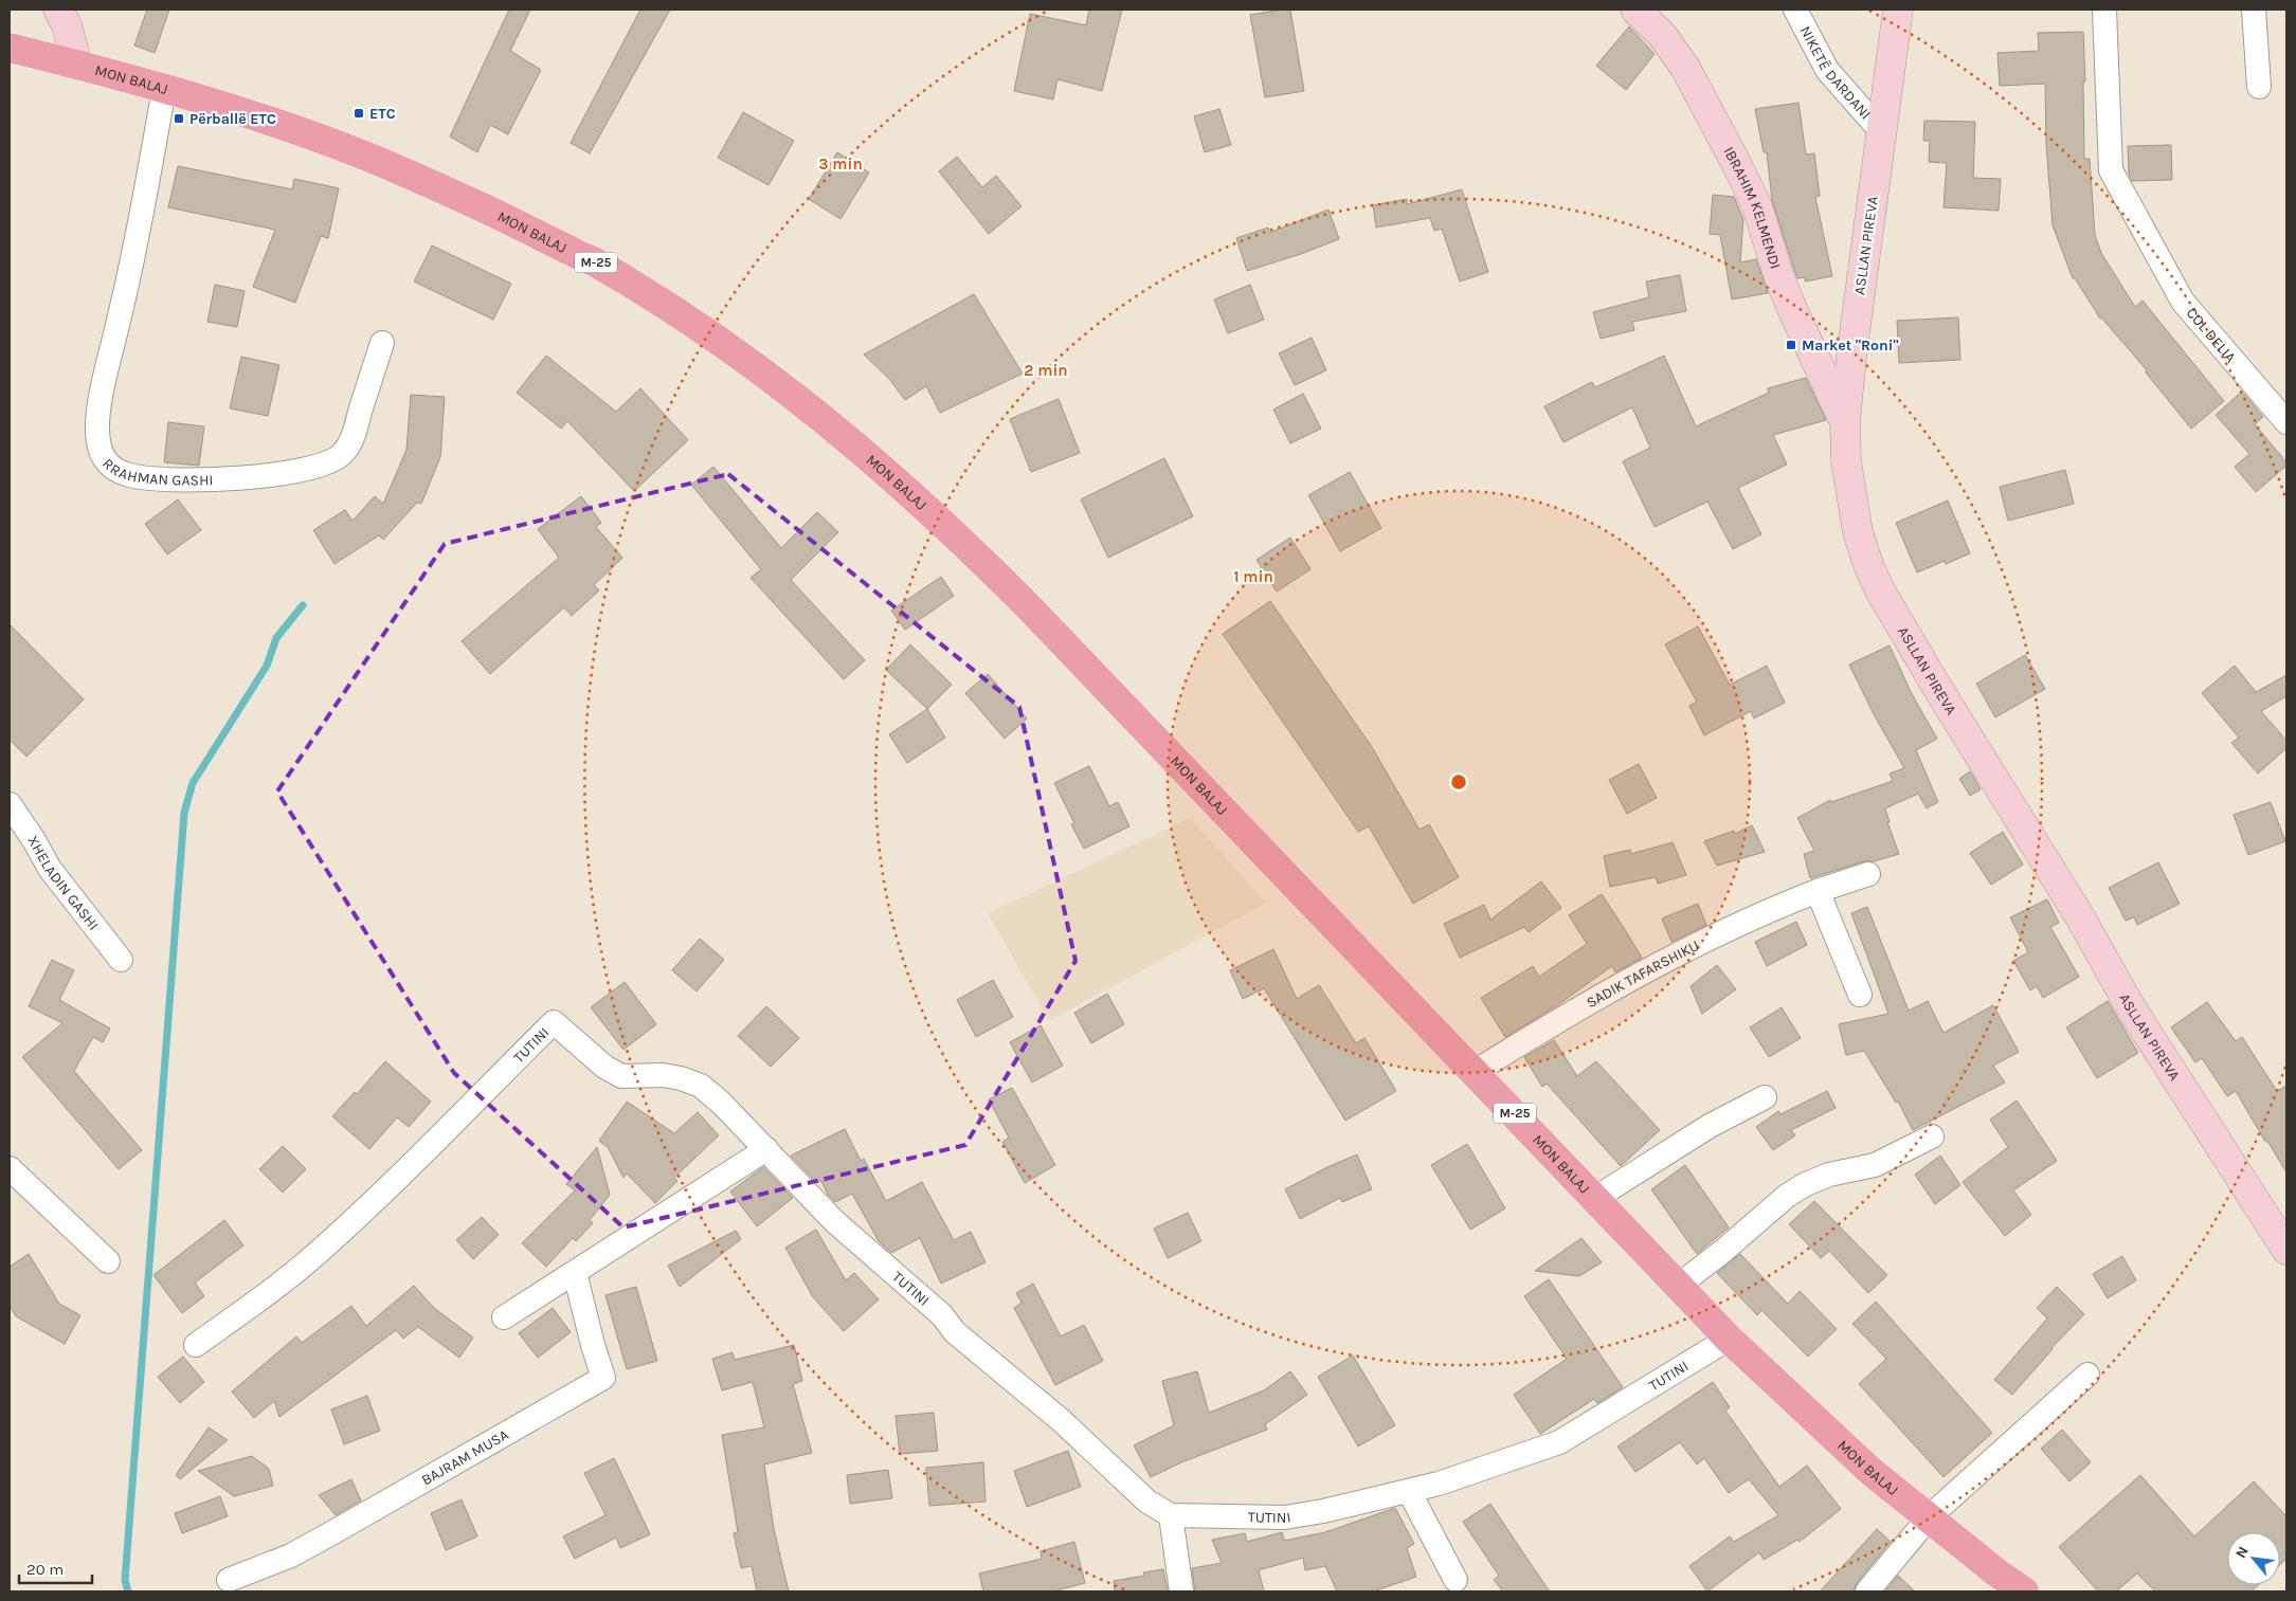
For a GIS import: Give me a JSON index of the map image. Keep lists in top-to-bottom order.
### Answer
{
  "streets": {
    "main road": ["MON BALAJ", "M-25"],
    "street": [
      "NIKETË DARDANI",
      "IBRAHIM KELMENDI",
      "ASLLAN PIREVA",
      "COL DELIA",
      "RRAHMAN GASHI",
      "XHELADIN GASHI",
      "SADIK TAFARSHIKU",
      "TUTINI",
      "BAJRAM MUSA"
    ]
  },
  "crossings": [
    ["NIKETË DARDANI", "ASLLAN PIREVA"],
    ["MON BALAJ", "RRAHMAN GASHI"],
    ["MON BALAJ", "SADIK TAFARSHIKU"],
    ["MON BALAJ", "TUTINI"],
    ["IBRAHIM KELMENDI", "ASLLAN PIREVA"]
  ],
  "places": {
    "transit": ["ETC", "Përballë ETC", "Market \"Roni\""]
  },
  "scale_bar": "20 m",
  "north": "top left",
  "rings": ["3 min", "2 min", "1 min"]
}
